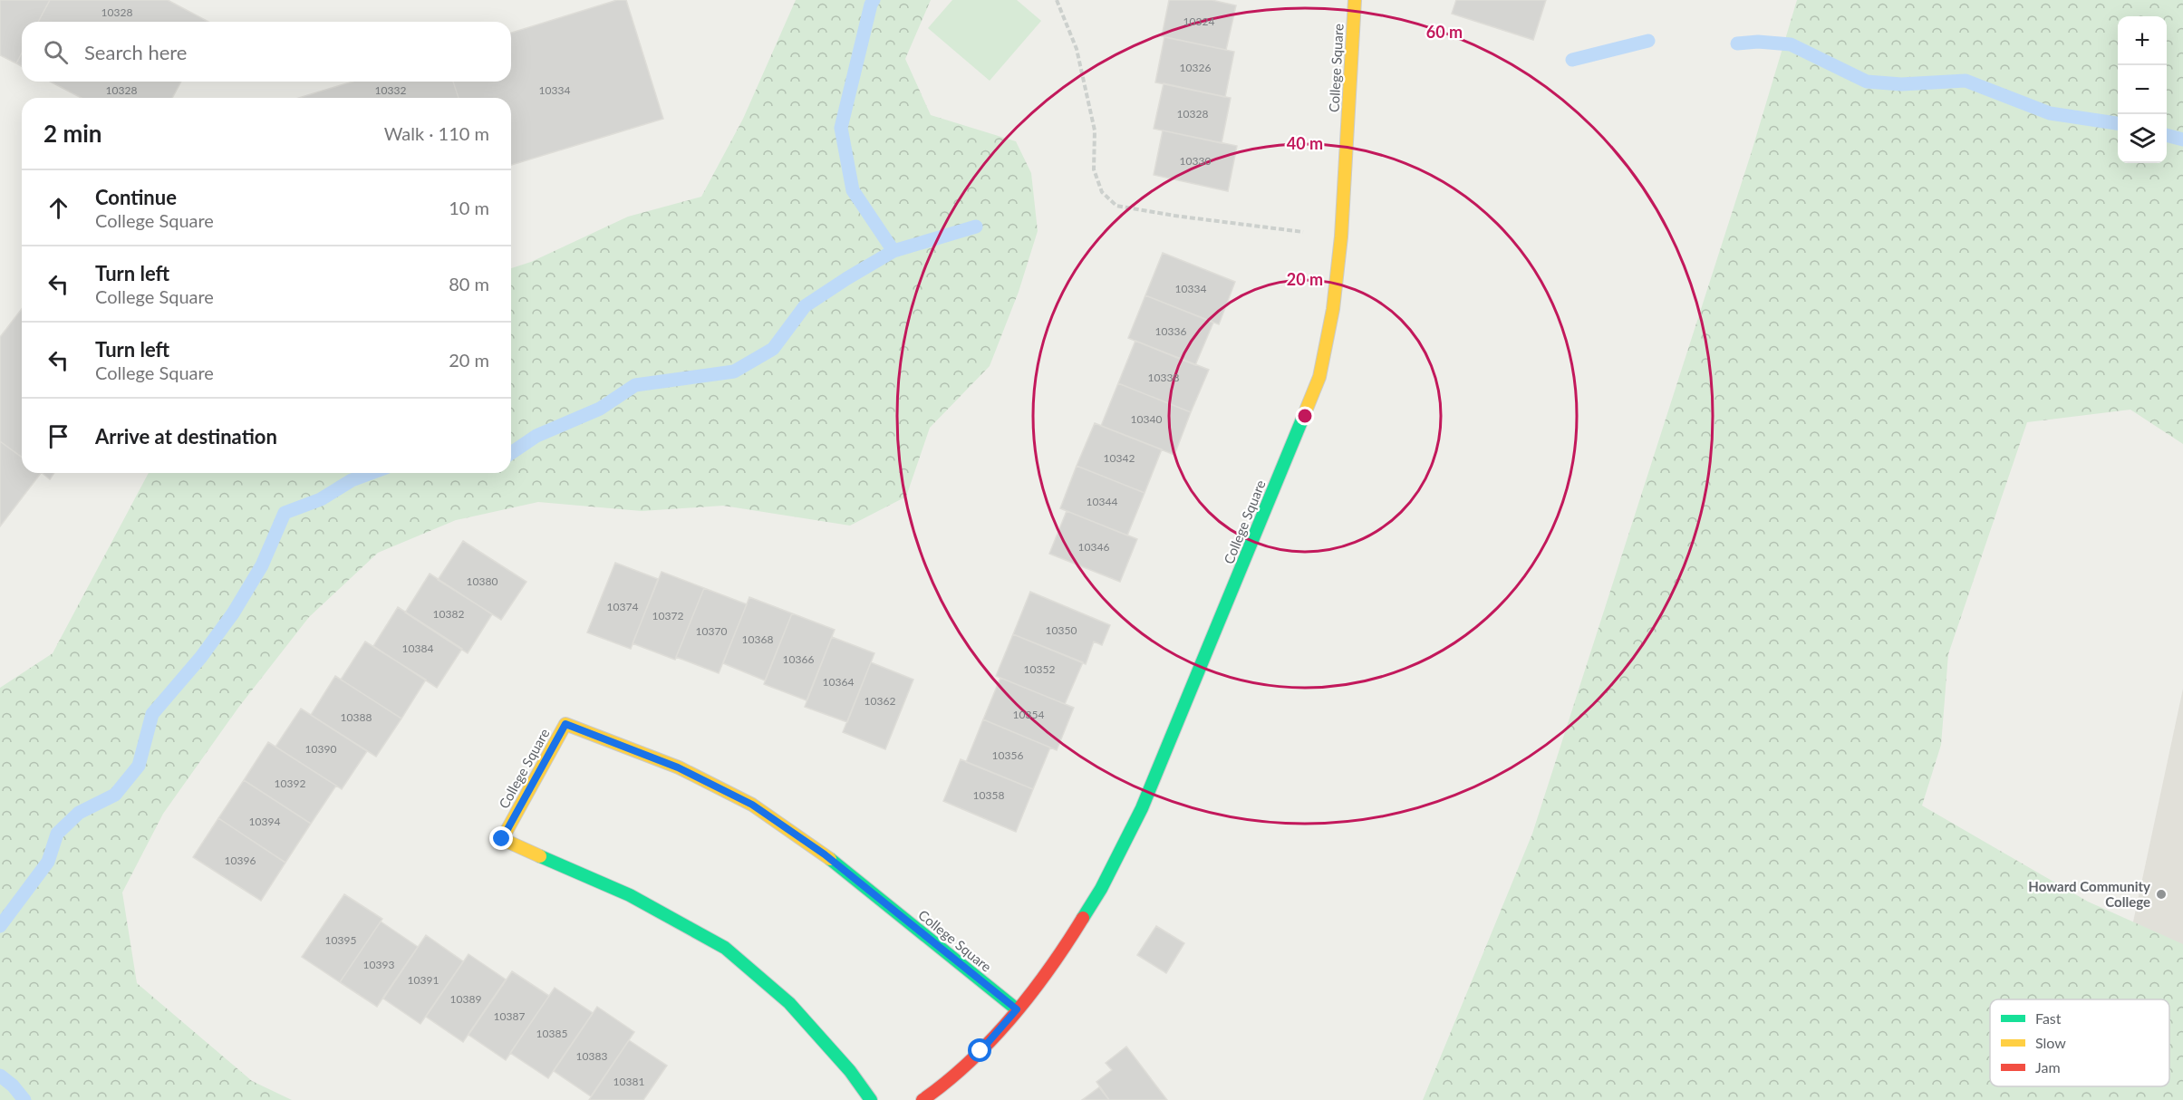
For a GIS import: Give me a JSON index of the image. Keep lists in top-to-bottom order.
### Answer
{
  "streets": {
    "street": ["College Square"]
  },
  "places": ["Howard Community College"],
  "house_numbers": [
    "10328",
    "10324",
    "10326",
    "10328",
    "10332",
    "10334",
    "10328",
    "10330",
    "10334",
    "10336",
    "10338",
    "10340",
    "10342",
    "10344",
    "10346",
    "10380",
    "10374",
    "10382",
    "10372",
    "10350",
    "10370",
    "10368",
    "10384",
    "10366",
    "10352",
    "10364",
    "10362",
    "10354",
    "10388",
    "10390",
    "10356",
    "10392",
    "10358",
    "10394",
    "10396",
    "10395",
    "10393",
    "10391",
    "10389",
    "10387",
    "10385",
    "10383",
    "10381"
  ],
  "legend": ["Fast", "Slow", "Jam"],
  "page": {
    "map_buttons": ["+", "−"],
    "search": "Search here",
    "heading": ["2 min", "Walk · 110 m"],
    "list": [
      ["Continue", "College Square", "10 m"],
      ["Turn left", "College Square", "80 m"],
      ["Turn left", "College Square", "20 m"],
      "Arrive at destination"
    ]
  },
  "rings": ["60 m", "40 m", "20 m"]
}
